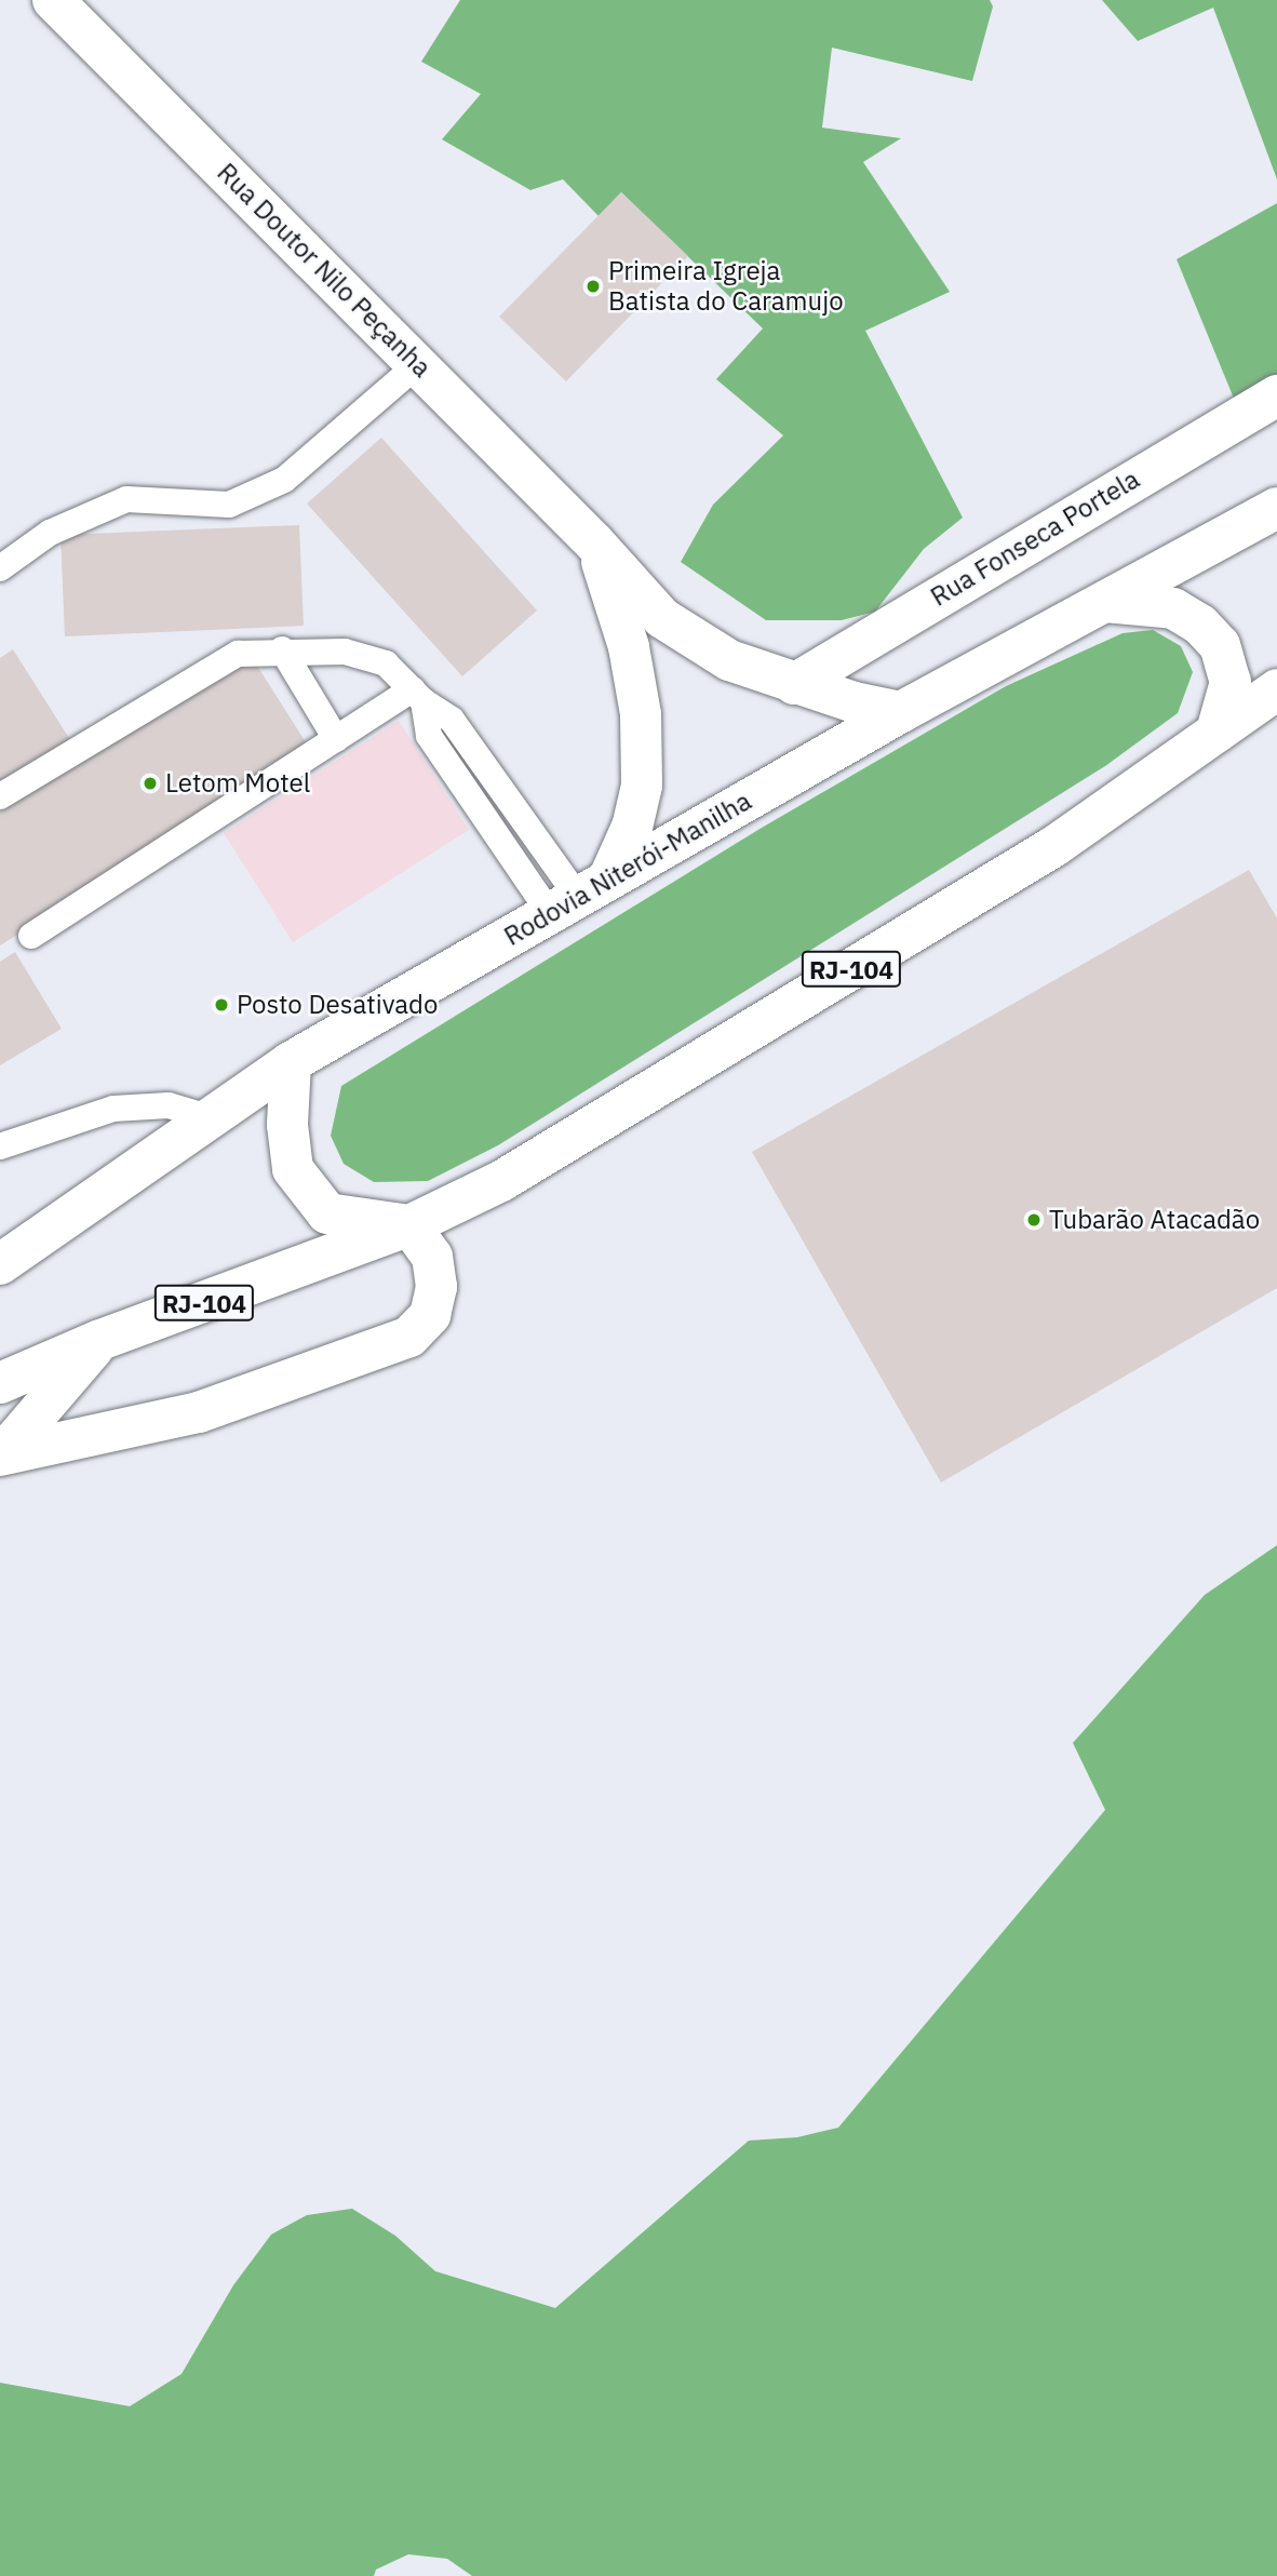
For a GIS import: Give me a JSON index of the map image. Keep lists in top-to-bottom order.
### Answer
{
  "streets": {
    "main road": [
      "Rua Doutor Nilo Peçanha",
      "Rua Fonseca Portela",
      "Rodovia Niterói-Manilha",
      "RJ-104"
    ]
  },
  "crossings": [
    ["Rua Doutor Nilo Peçanha", "Rua Fonseca Portela"],
    ["Rua Doutor Nilo Peçanha", "Rodovia Niterói-Manilha"]
  ],
  "places": [
    "Primeira Igreja Batista do Caramujo",
    "Letom Motel",
    "Posto Desativado",
    "Tubarão Atacadão"
  ]
}
